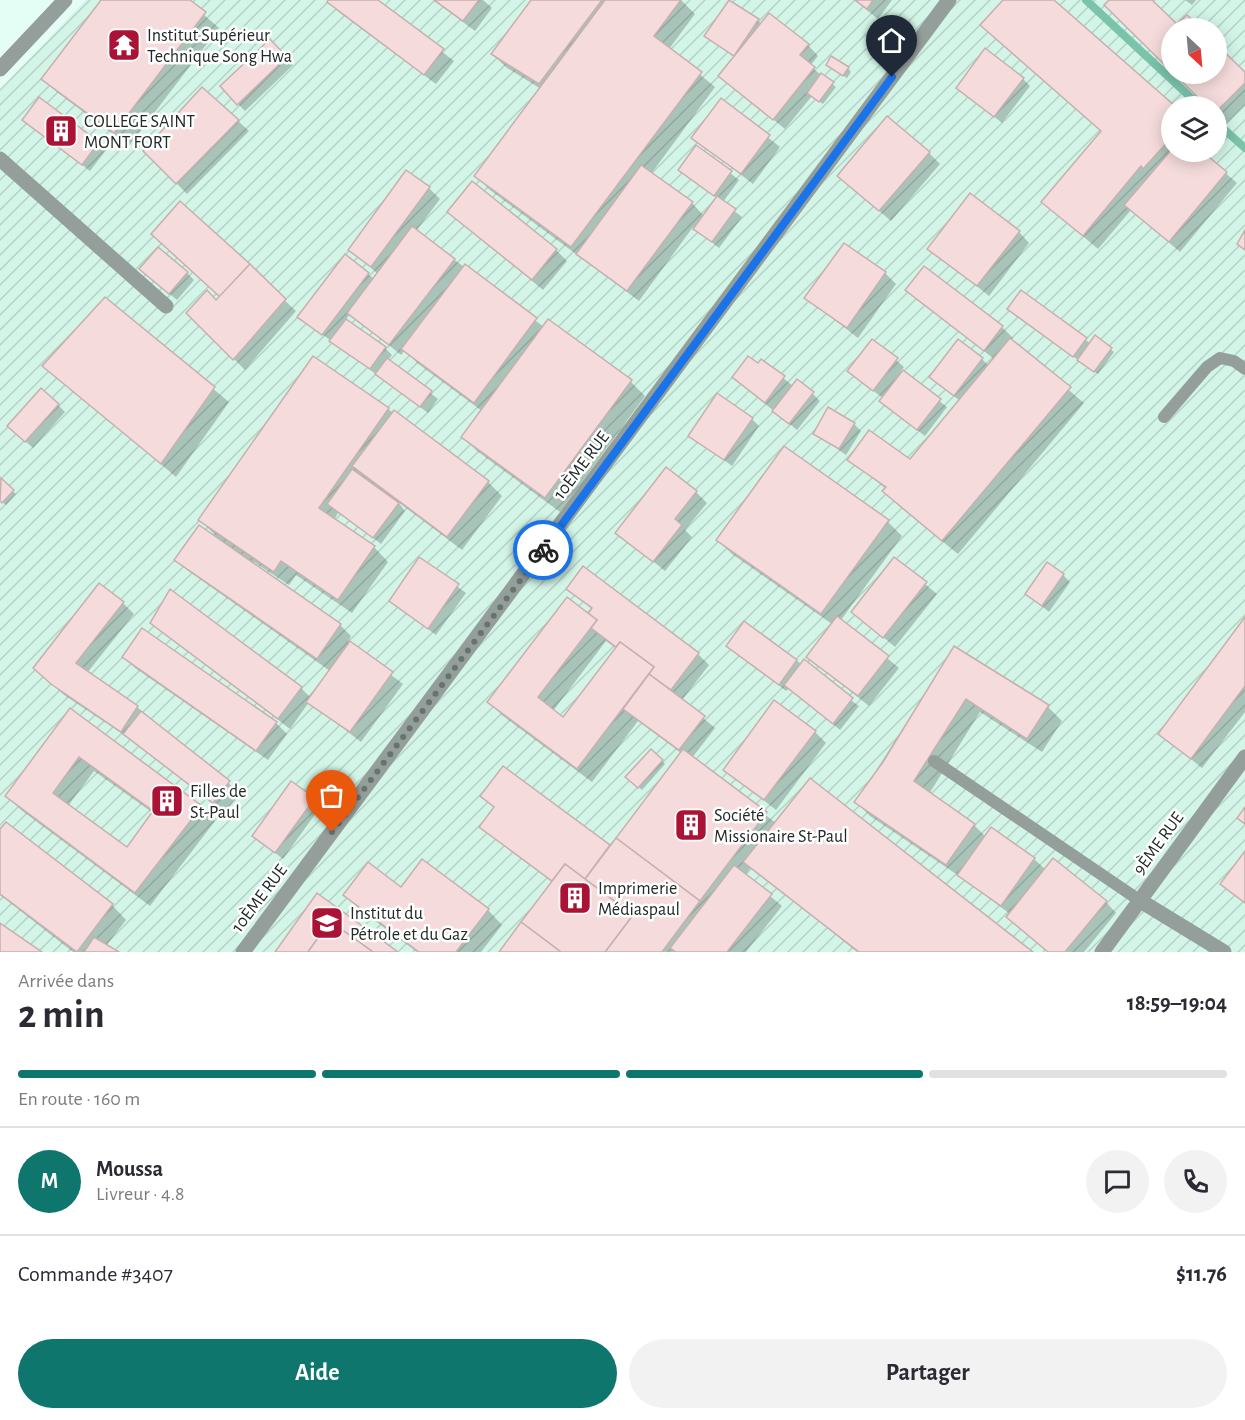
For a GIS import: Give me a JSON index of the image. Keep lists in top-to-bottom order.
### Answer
{
  "streets": {
    "street": ["10ÈME RUE", "9ÈME RUE"]
  },
  "places": {
    "temple": ["Institut Supérieur Technique Song Hwa"],
    "building": [
      "COLLEGE SAINT MONT FORT",
      "Filles de St-Paul",
      "Société Missionaire St-Paul",
      "Imprimerie Médiaspaul"
    ],
    "school or university": ["Institut du Pétrole et du Gaz"]
  },
  "north": "bottom right",
  "page": {
    "heading": ["2 min", "Arrivée dans", "18:59–19:04"],
    "panel": [
      "Moussa",
      "Livreur · 4.8",
      "Commande #3407",
      "$11.76"
    ],
    "bar": "En route · 160 m",
    "round": "M",
    "buttons": ["Aide", "Partager"]
  }
}
